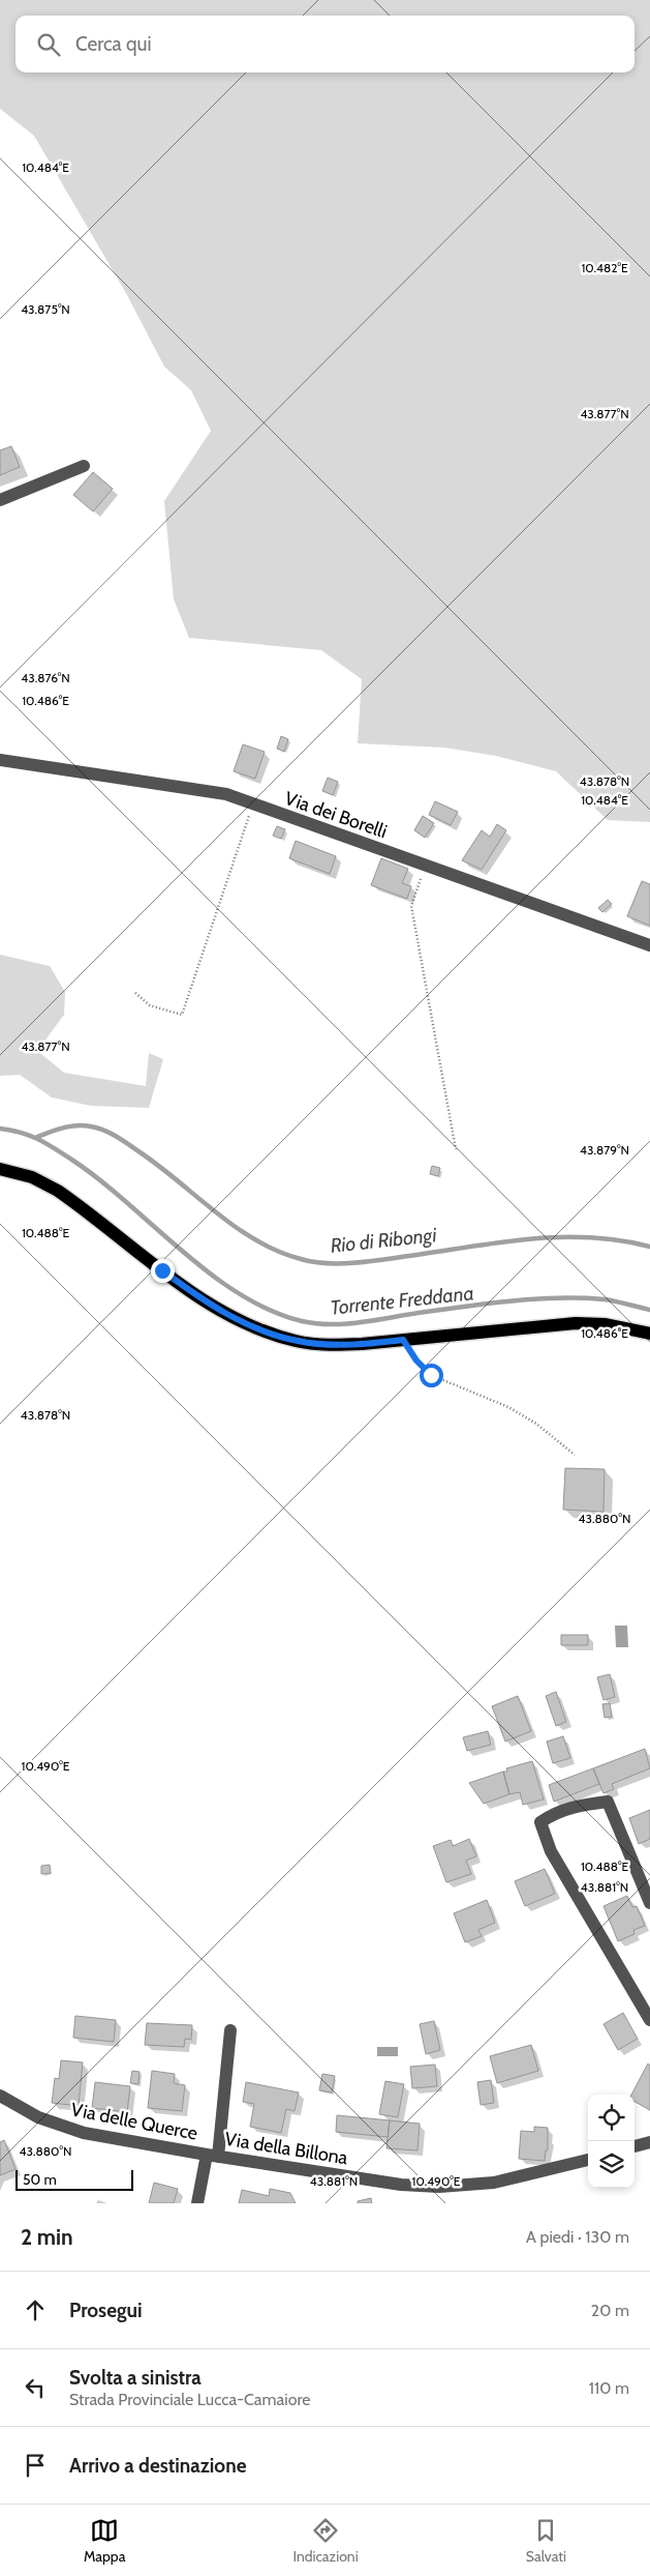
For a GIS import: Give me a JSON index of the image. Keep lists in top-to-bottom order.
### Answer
{
  "streets": {
    "street": ["Via dei Borelli", "Via delle Querce", "Via della Billona"]
  },
  "crossings": [
    ["Via delle Querce", "Via della Billona"]
  ],
  "water": ["Rio di Ribongi", "Torrente Freddana"],
  "scale_bar": "50 m",
  "page": {
    "search": "Cerca qui",
    "scale": "50 m",
    "heading": ["2 min", "A piedi · 130 m"],
    "list": [
      ["Prosegui", "20 m"],
      ["Svolta a sinistra", "Strada Provinciale Lucca-Camaiore", "110 m"],
      "Arrivo a destinazione"
    ],
    "nav": ["Mappa", "Indicazioni", "Salvati"]
  },
  "coordinates": [
    "10.484°E",
    "10.482°E",
    "43.875°N",
    "43.877°N",
    "43.876°N",
    "10.486°E",
    "43.878°N",
    "43.879°N",
    "10.488°E",
    "43.880°N",
    "10.490°E",
    "43.881°N"
  ]
}
